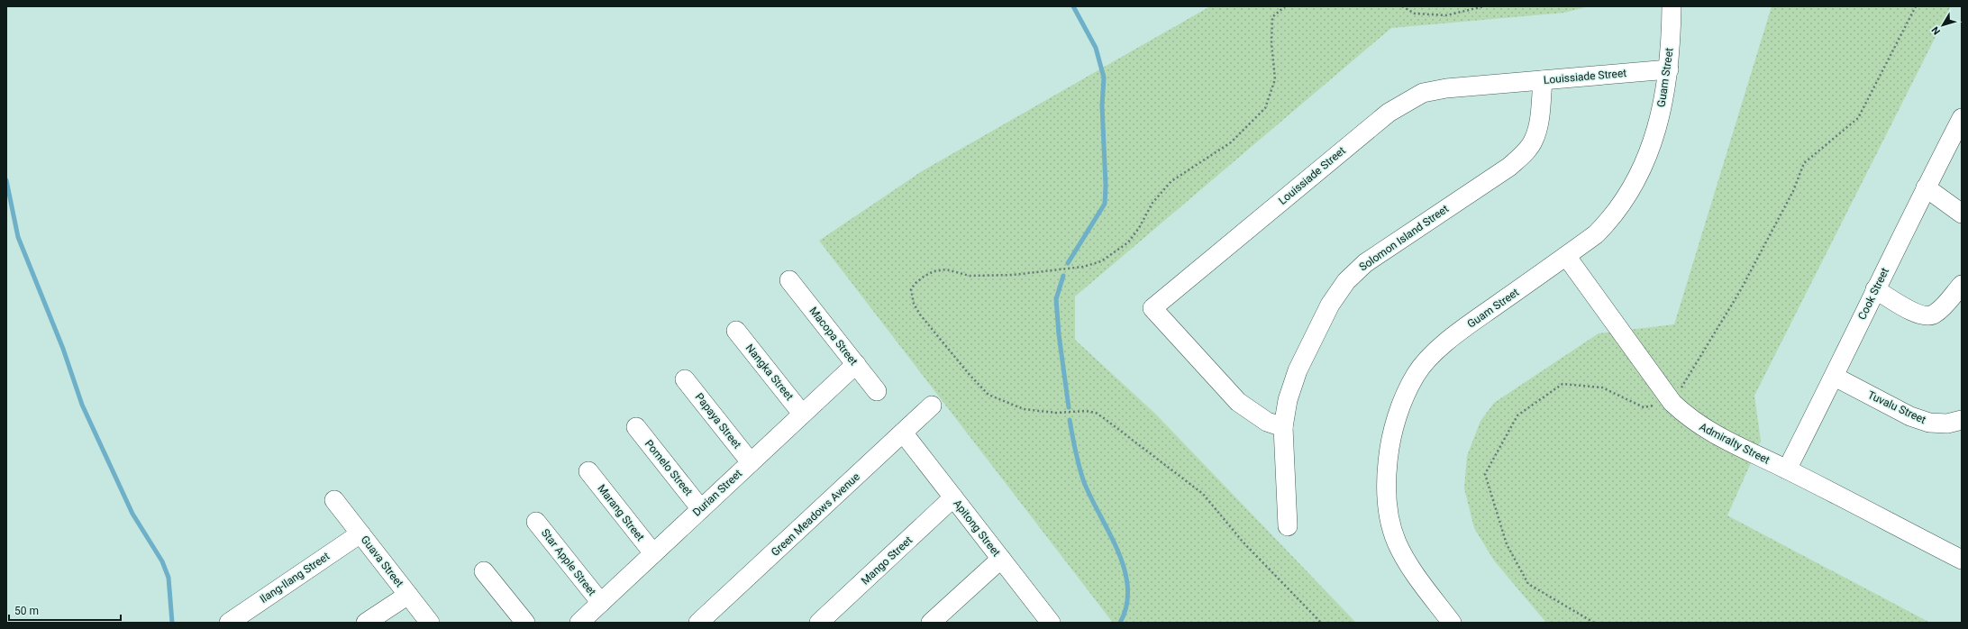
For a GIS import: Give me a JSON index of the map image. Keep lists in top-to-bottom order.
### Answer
{
  "streets": {
    "street": [
      "Louissiade Street",
      "Guam Street",
      "Solomon Island Street",
      "Cook Street",
      "Macopa Street",
      "Nangka Street",
      "Tuvalu Street",
      "Papaya Street",
      "Admiralty Street",
      "Pomelo Street",
      "Durian Street",
      "Marang Street",
      "Green Meadows Avenue",
      "Apitong Street",
      "Mango Street",
      "Guava Street",
      "Star Apple Street",
      "Ilang-Ilang Street"
    ]
  },
  "crossings": [
    ["Louissiade Street", "Guam Street"],
    ["Louissiade Street", "Solomon Island Street"],
    ["Guam Street", "Admiralty Street"],
    ["Cook Street", "Tuvalu Street"],
    ["Cook Street", "Admiralty Street"],
    ["Macopa Street", "Durian Street"],
    ["Nangka Street", "Durian Street"],
    ["Papaya Street", "Durian Street"],
    ["Pomelo Street", "Durian Street"],
    ["Durian Street", "Marang Street"],
    ["Durian Street", "Star Apple Street"],
    ["Green Meadows Avenue", "Apitong Street"],
    ["Apitong Street", "Mango Street"],
    ["Guava Street", "Ilang-Ilang Street"]
  ],
  "scale_bar": "50 m",
  "north": "bottom left"
}
